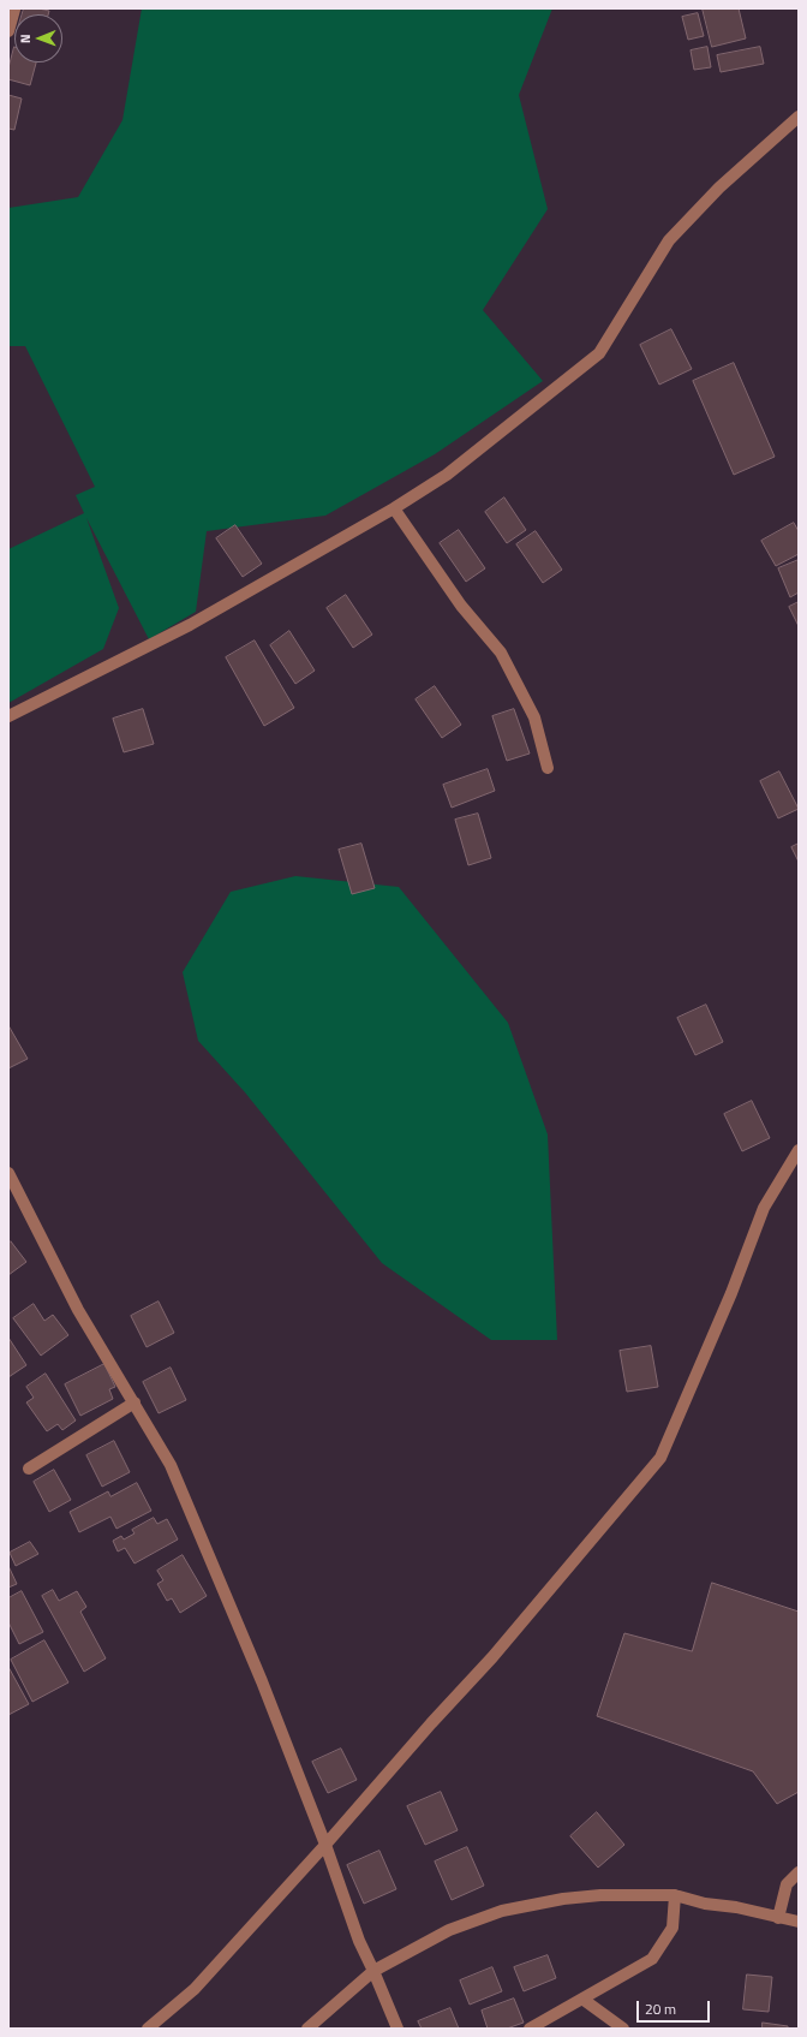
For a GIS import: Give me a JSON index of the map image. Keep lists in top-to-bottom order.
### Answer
{
  "scale_bar": "20 m",
  "north": "left"
}
